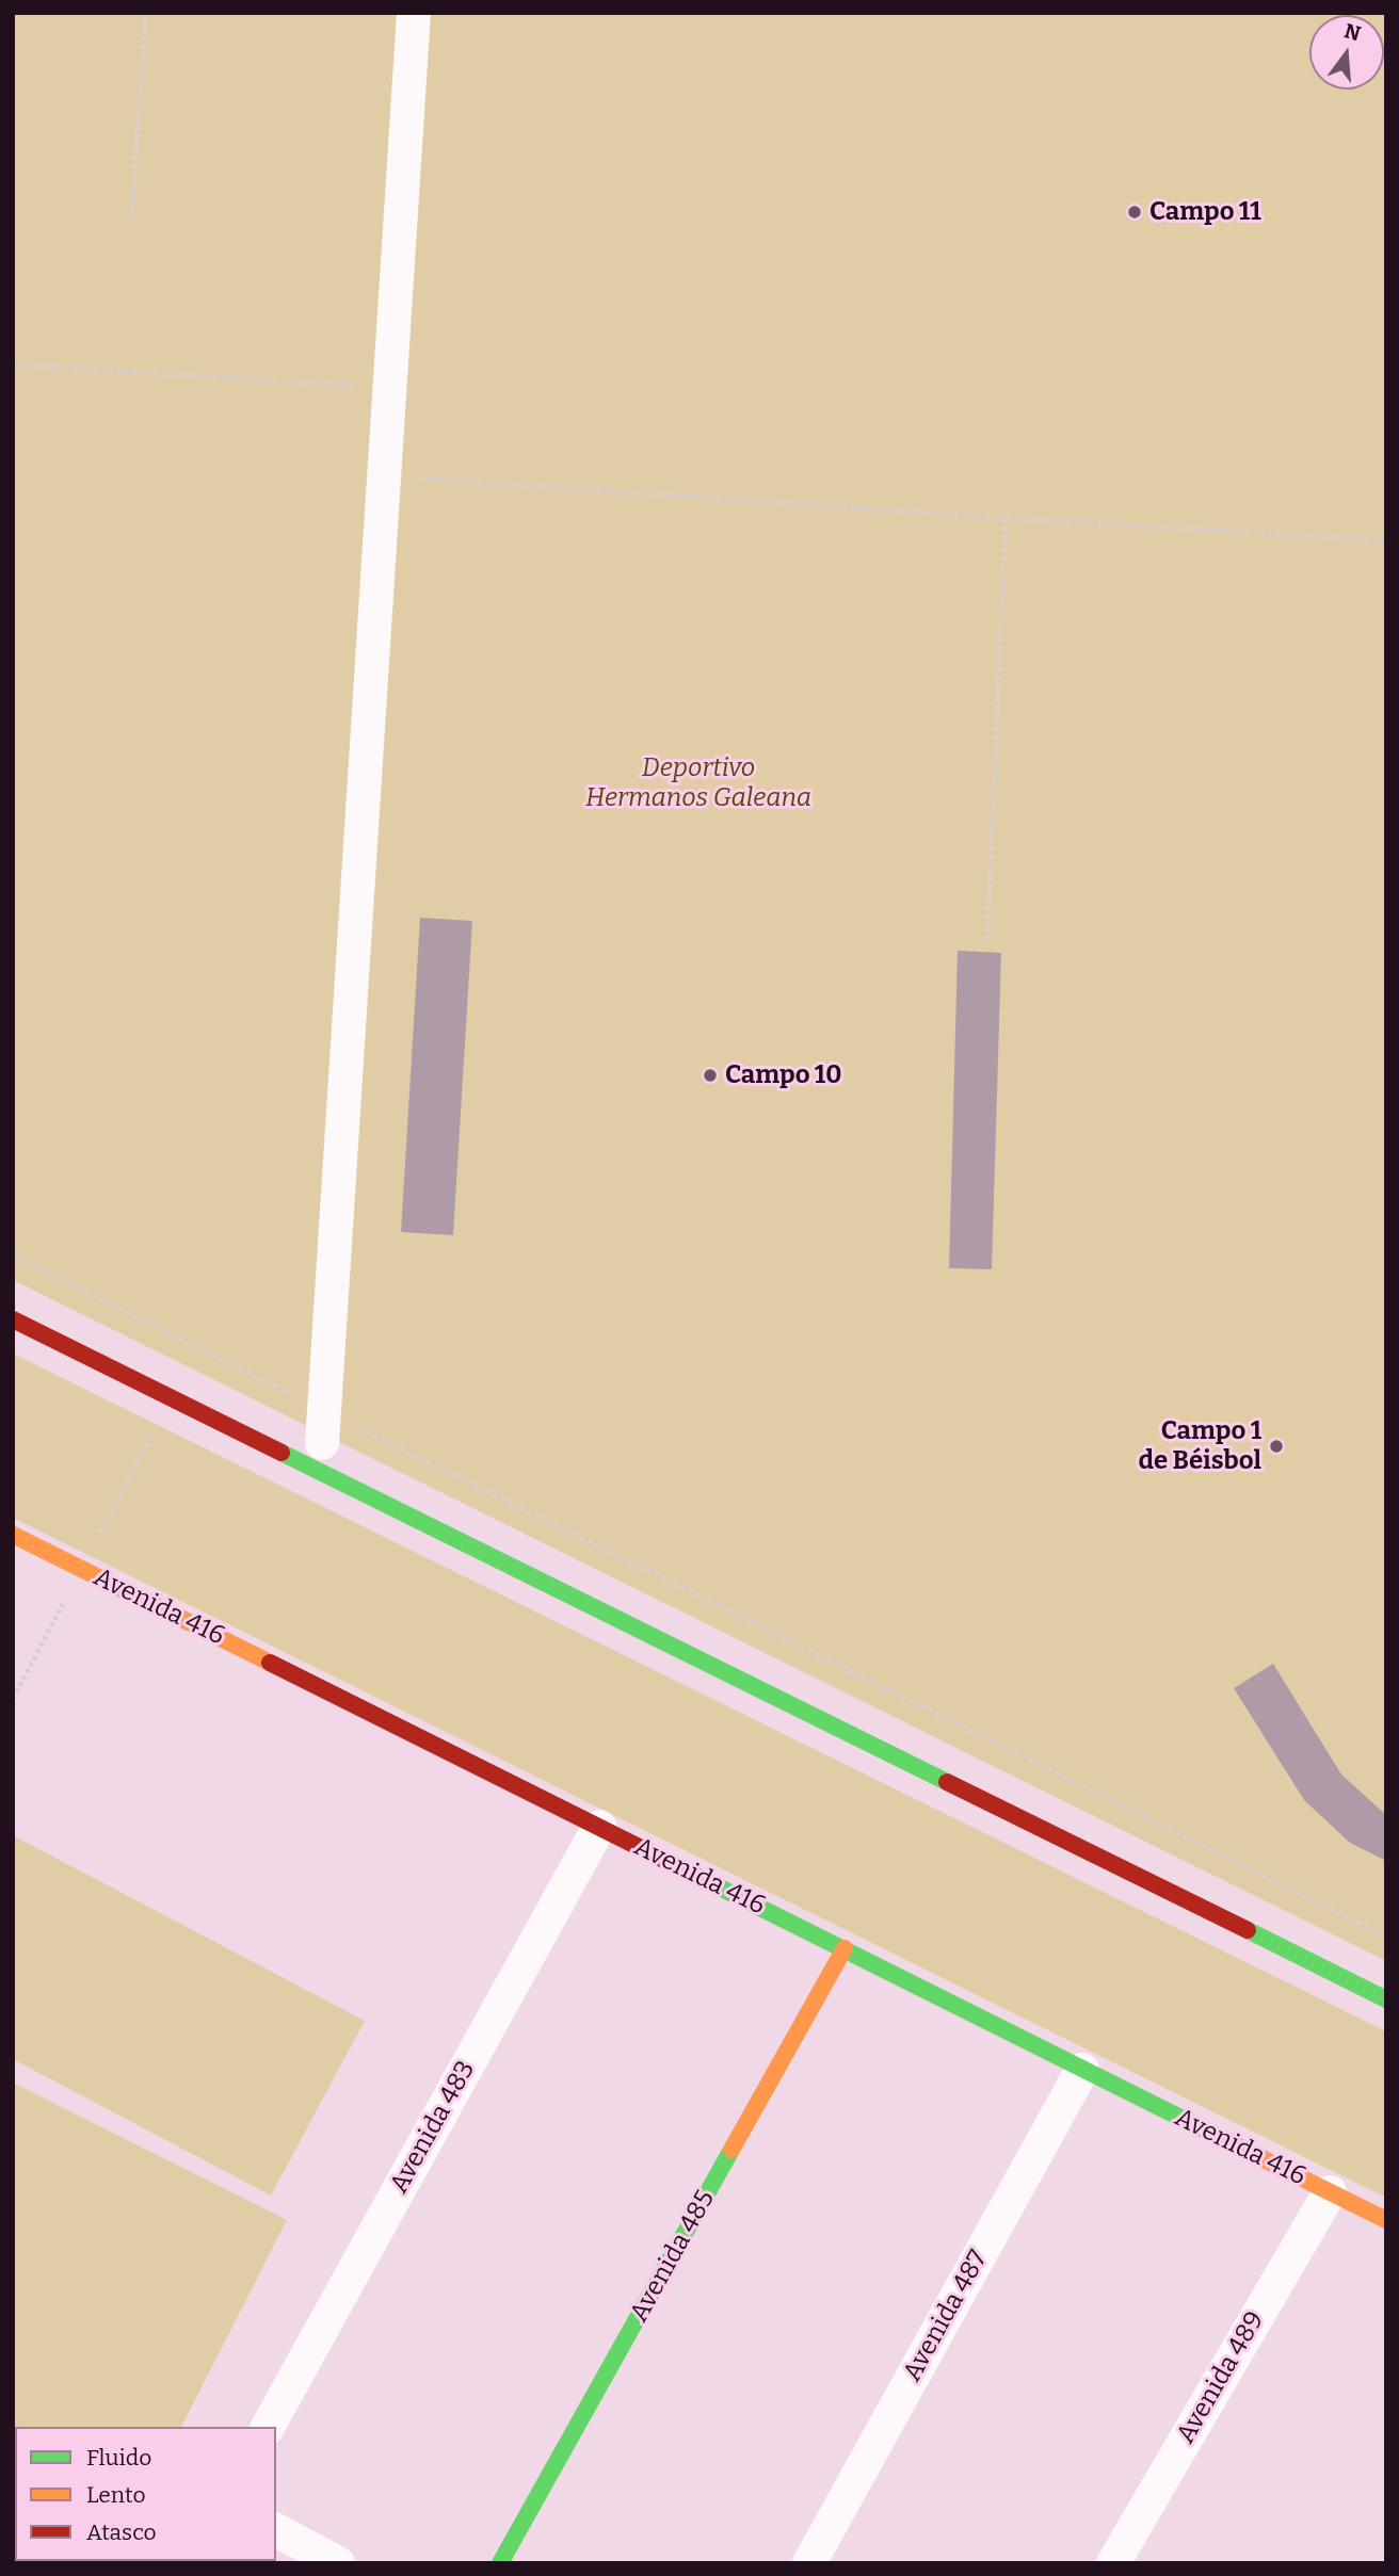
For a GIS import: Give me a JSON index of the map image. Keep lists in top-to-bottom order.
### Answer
{
  "streets": {
    "street": [
      "Avenida 416",
      "Avenida 483",
      "Avenida 485",
      "Avenida 487",
      "Avenida 489"
    ]
  },
  "crossings": [
    ["Avenida 416", "Avenida 483"],
    ["Avenida 416", "Avenida 485"],
    ["Avenida 416", "Avenida 487"],
    ["Avenida 416", "Avenida 489"]
  ],
  "parks": ["Deportivo Hermanos Galeana"],
  "places": ["Campo 11", "Campo 10", "Campo 1 de Béisbol"],
  "legend": ["Fluido", "Lento", "Atasco"],
  "north": "top"
}
